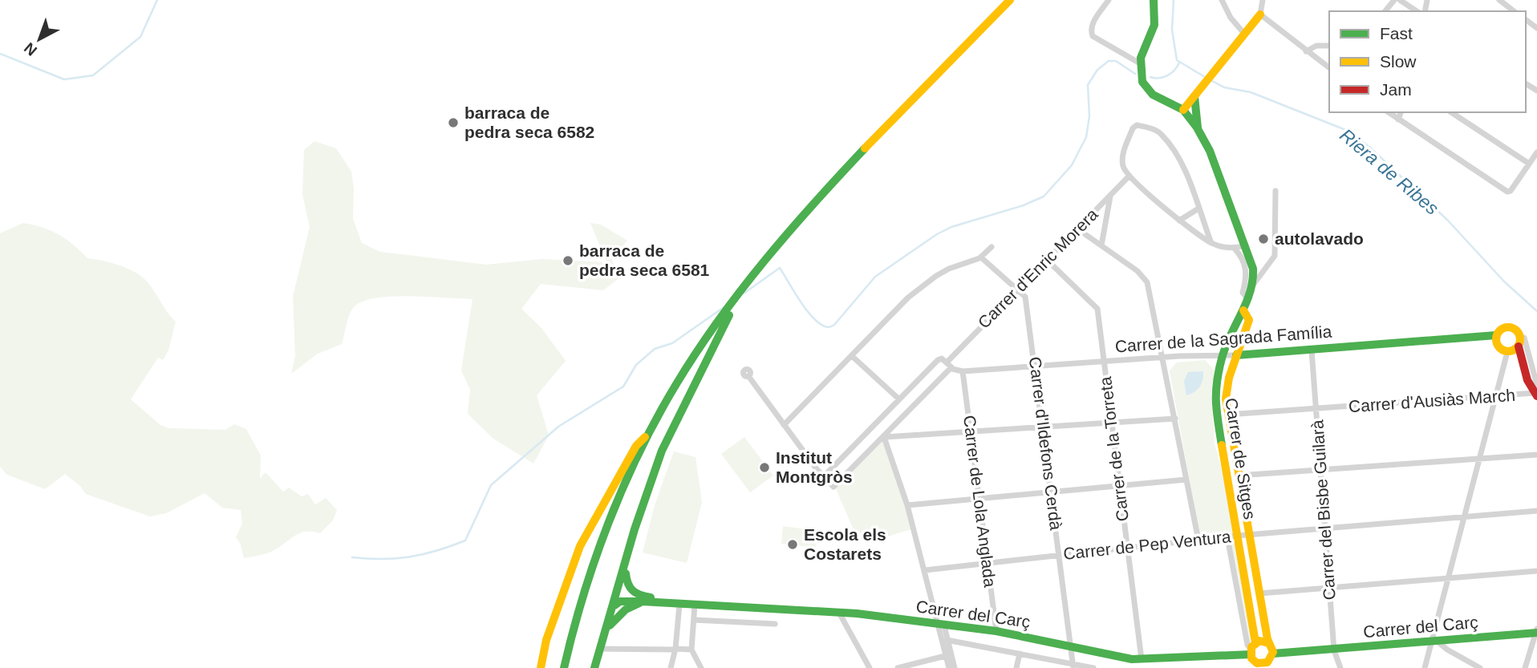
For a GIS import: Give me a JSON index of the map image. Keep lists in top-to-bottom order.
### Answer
{
  "streets": {
    "street": [
      "Carrer d'Enric Morera",
      "Carrer de la Sagrada Família",
      "Carrer d'Ausiàs March",
      "Carrer d'Ildefons Cerdà",
      "Carrer de la Torreta",
      "Carrer de Sitges",
      "Carrer de Lola Anglada",
      "Carrer del Bisbe Guilarà",
      "Carrer de Pep Ventura",
      "Carrer del Carç"
    ]
  },
  "crossings": [
    ["Carrer d'Enric Morera", "Carrer d'Ildefons Cerdà"],
    ["Carrer d'Enric Morera", "Carrer de la Torreta"],
    ["Carrer de la Sagrada Família", "Carrer d'Ildefons Cerdà"],
    ["Carrer de la Sagrada Família", "Carrer de la Torreta"],
    ["Carrer de la Sagrada Família", "Carrer de Sitges"],
    ["Carrer de la Sagrada Família", "Carrer de Lola Anglada"],
    ["Carrer de la Sagrada Família", "Carrer del Bisbe Guilarà"],
    ["Carrer d'Ausiàs March", "Carrer del Bisbe Guilarà"],
    ["Carrer d'Ildefons Cerdà", "Carrer de Pep Ventura"],
    ["Carrer d'Ildefons Cerdà", "Carrer del Carç"],
    ["Carrer de la Torreta", "Carrer de Pep Ventura"],
    ["Carrer de la Torreta", "Carrer del Carç"],
    ["Carrer de Sitges", "Carrer de Pep Ventura"],
    ["Carrer de Sitges", "Carrer del Carç"],
    ["Carrer de Lola Anglada", "Carrer de Pep Ventura"],
    ["Carrer de Lola Anglada", "Carrer del Carç"],
    ["Carrer del Bisbe Guilarà", "Carrer de Pep Ventura"],
    ["Carrer del Bisbe Guilarà", "Carrer del Carç"]
  ],
  "water": ["Riera de Ribes"],
  "places": [
    "barraca de pedra seca 6582",
    "autolavado",
    "barraca de pedra seca 6581",
    "Institut Montgròs",
    "Escola els Costarets"
  ],
  "legend": ["Fast", "Slow", "Jam"],
  "north": "bottom left"
}
